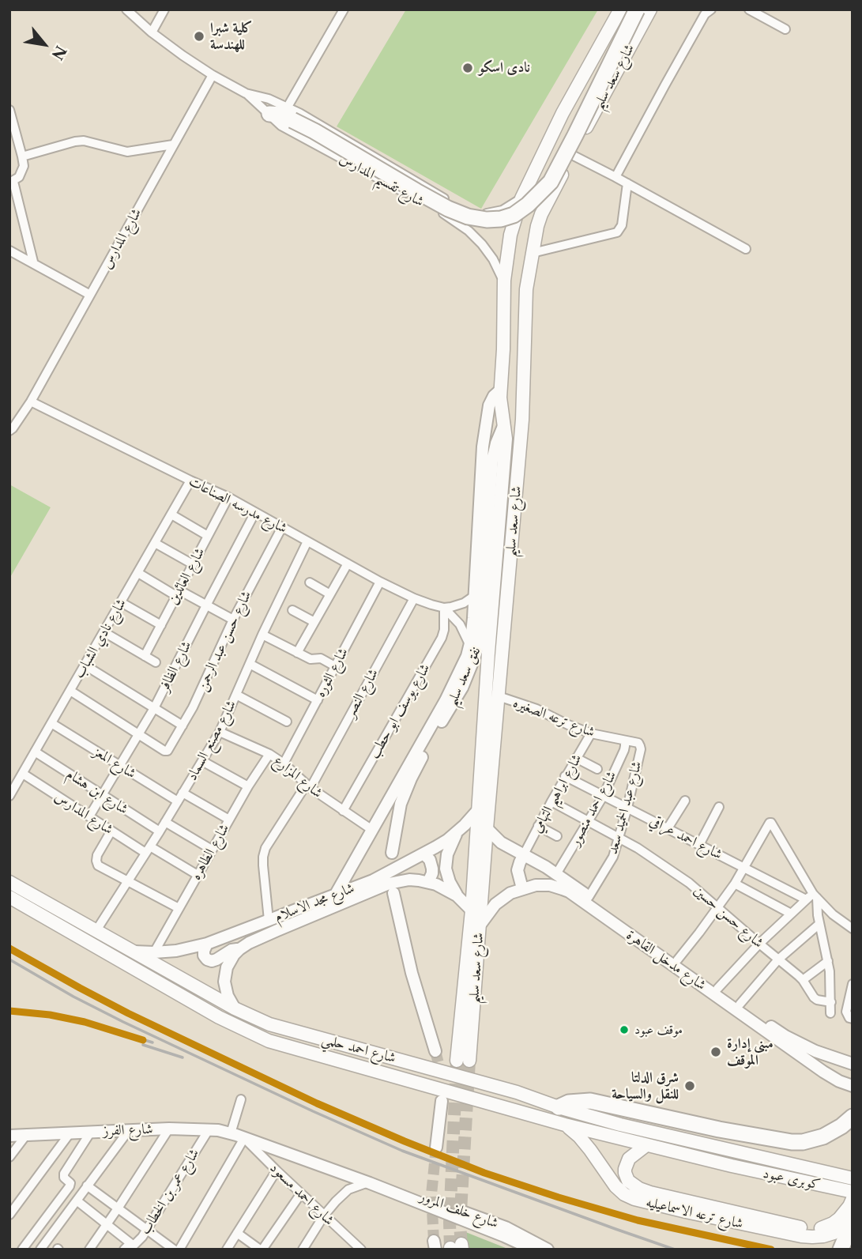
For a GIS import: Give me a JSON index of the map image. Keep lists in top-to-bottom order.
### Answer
{
  "streets": {
    "main road": [
      "شارع سعد سليم",
      "شارع احمد حلمي",
      "كوبرى عبود",
      "شارع ترعه الاسماعيليه"
    ],
    "street": [
      "شارع تقسيم المدارس",
      "شارع المدارس",
      "شارع مدرسه الصناعات",
      "شارع العائدين",
      "شارع نادي الشباب",
      "شارع حسن عبد الرحمن",
      "شارع الظافر",
      "شارع الثوره",
      "نفق سعد سليم",
      "شارع النصر",
      "شارع يوسف ابو حطب",
      "شارع ترعه الصغيره",
      "شارع مصنع السماد",
      "شارع المعز",
      "شارع المزارع",
      "شارع ابن هشام",
      "شارع ابراهيم التهامي",
      "شارع عبد الحميد سعد",
      "شارع احمد منصور",
      "شارع احمد عراقي",
      "شارع الطاهره",
      "شارع مجد الاسلام",
      "شارع حسن حسين",
      "شارع مدخل القاهرة",
      "شارع الفرز",
      "شارع عمر بن الخطاب",
      "شارع احمد مسعود",
      "شارع خلف المرور"
    ]
  },
  "crossings": [
    ["شارع سعد سليم", "شارع تقسيم المدارس"],
    ["شارع سعد سليم", "نفق سعد سليم"],
    ["شارع سعد سليم", "شارع ترعه الصغيره"],
    ["شارع سعد سليم", "شارع المزارع"],
    ["شارع سعد سليم", "شارع مجد الاسلام"],
    ["شارع سعد سليم", "شارع مدخل القاهرة"],
    ["شارع تقسيم المدارس", "شارع المدارس"],
    ["شارع المدارس", "شارع مدرسه الصناعات"],
    ["شارع المدارس", "شارع نادي الشباب"],
    ["شارع المدارس", "شارع الظافر"],
    ["شارع المدارس", "شارع مصنع السماد"],
    ["شارع المدارس", "شارع الطاهره"],
    ["شارع مدرسه الصناعات", "شارع العائدين"],
    ["شارع مدرسه الصناعات", "شارع نادي الشباب"],
    ["شارع مدرسه الصناعات", "شارع حسن عبد الرحمن"],
    ["شارع مدرسه الصناعات", "شارع الظافر"],
    ["شارع مدرسه الصناعات", "شارع الثوره"],
    ["شارع مدرسه الصناعات", "شارع النصر"],
    ["شارع مدرسه الصناعات", "شارع يوسف ابو حطب"],
    ["شارع مدرسه الصناعات", "شارع مصنع السماد"],
    ["شارع نادي الشباب", "شارع المعز"],
    ["شارع نادي الشباب", "شارع ابن هشام"],
    ["شارع حسن عبد الرحمن", "شارع الظافر"],
    ["شارع الظافر", "شارع المعز"],
    ["شارع الظافر", "شارع ابن هشام"],
    ["شارع الثوره", "شارع المزارع"],
    ["شارع النصر", "شارع المزارع"],
    ["شارع النصر", "شارع مجد الاسلام"],
    ["شارع يوسف ابو حطب", "شارع المزارع"],
    ["شارع ترعه الصغيره", "شارع ابراهيم التهامي"],
    ["شارع ترعه الصغيره", "شارع عبد الحميد سعد"],
    ["شارع ترعه الصغيره", "شارع احمد منصور"],
    ["شارع مصنع السماد", "شارع المعز"],
    ["شارع مصنع السماد", "شارع المزارع"],
    ["شارع مصنع السماد", "شارع ابن هشام"],
    ["شارع مصنع السماد", "شارع احمد حلمي"],
    ["شارع المزارع", "شارع الطاهره"],
    ["شارع ابراهيم التهامي", "شارع احمد عراقي"],
    ["شارع ابراهيم التهامي", "شارع حسن حسين"],
    ["شارع ابراهيم التهامي", "شارع مدخل القاهرة"],
    ["شارع عبد الحميد سعد", "شارع احمد عراقي"],
    ["شارع عبد الحميد سعد", "شارع حسن حسين"],
    ["شارع عبد الحميد سعد", "شارع مدخل القاهرة"],
    ["شارع احمد منصور", "شارع احمد عراقي"],
    ["شارع احمد منصور", "شارع حسن حسين"],
    ["شارع احمد منصور", "شارع مدخل القاهرة"],
    ["شارع الطاهره", "شارع مجد الاسلام"],
    ["شارع مجد الاسلام", "شارع احمد حلمي"],
    ["شارع احمد حلمي", "كوبرى عبود"],
    ["شارع احمد حلمي", "شارع ترعه الاسماعيليه"],
    ["شارع الفرز", "شارع عمر بن الخطاب"],
    ["شارع الفرز", "شارع احمد مسعود"],
    ["شارع الفرز", "شارع خلف المرور"],
    ["شارع احمد مسعود", "شارع خلف المرور"]
  ],
  "places": [
    "كلية شبرا للهندسة",
    "نادى اسكو",
    "موقف عبود",
    "مبنى إدارة الموقف",
    "شرق الدلتا للنقل والسياحة"
  ],
  "north": "bottom right"
}
